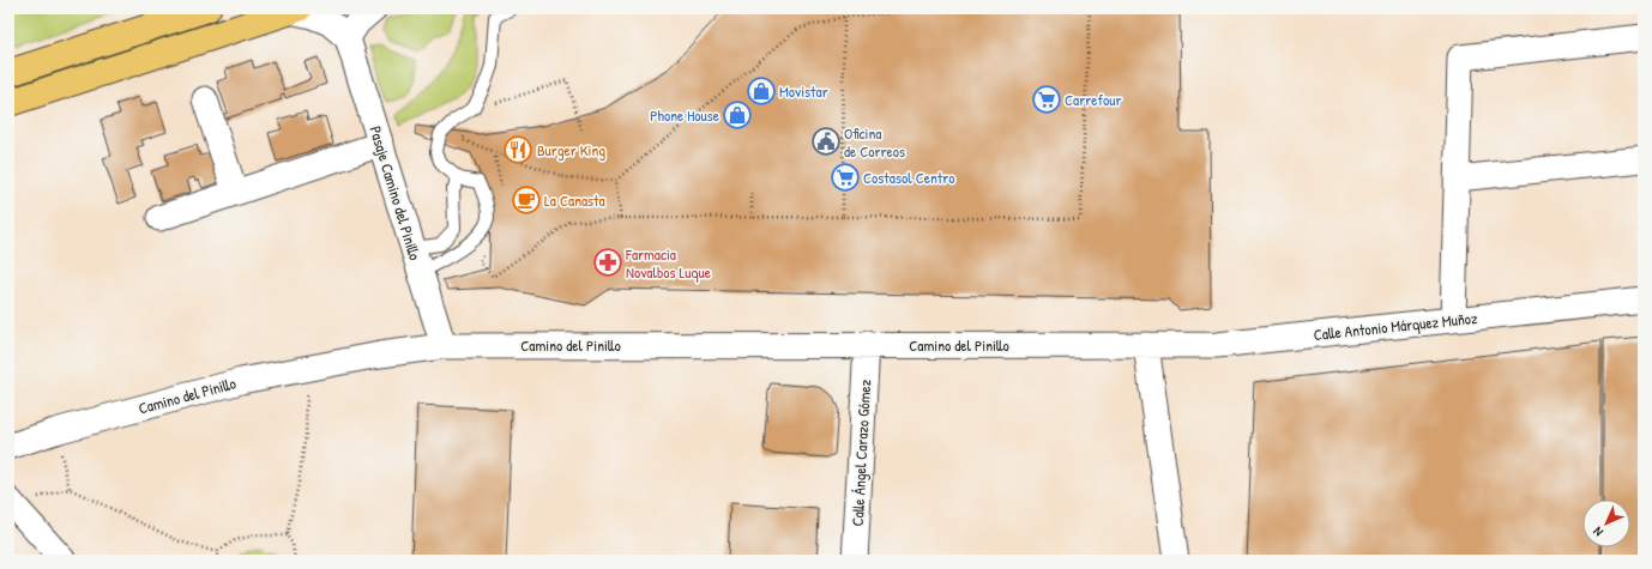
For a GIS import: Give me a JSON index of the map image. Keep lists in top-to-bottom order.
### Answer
{
  "streets": {
    "street": [
      "Pasaje Camino del Pinillo",
      "Calle Antonio Márquez Muñoz",
      "Camino del Pinillo",
      "Calle Ángel Carazo Gómez"
    ]
  },
  "crossings": [
    ["Pasaje Camino del Pinillo", "Camino del Pinillo"],
    ["Calle Antonio Márquez Muñoz", "Camino del Pinillo"],
    ["Camino del Pinillo", "Calle Ángel Carazo Gómez"]
  ],
  "places": {
    "shop": ["Movistar", "Phone House"],
    "supermarket": ["Carrefour", "Costasol Centro"],
    "public building": ["Oficina de Correos"],
    "restaurant": ["Burger King"],
    "cafe": ["La Canasta"],
    "pharmacy": ["Farmacia Novalbos Luque"]
  },
  "north": "bottom left"
}
